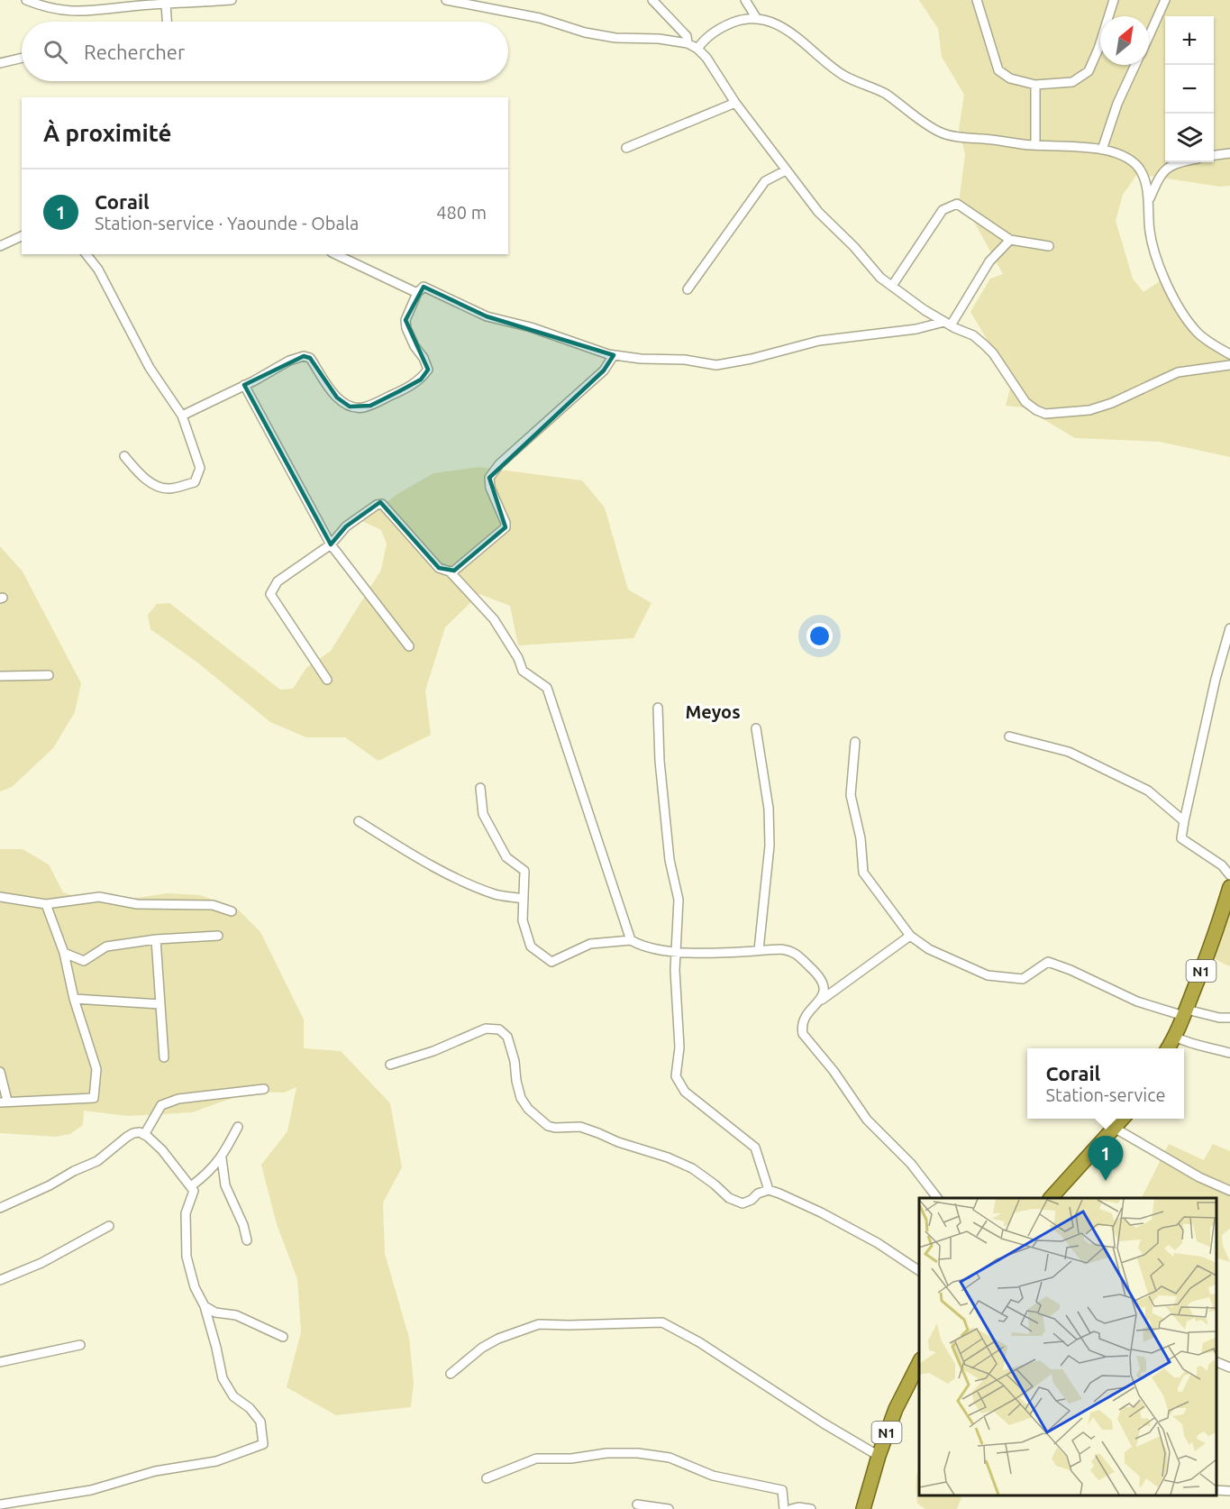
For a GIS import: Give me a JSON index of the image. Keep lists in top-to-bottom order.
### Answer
{
  "streets": {
    "highway": ["N1"]
  },
  "districts": ["Meyos"],
  "north": "top right",
  "page": {
    "map_buttons": ["+", "−"],
    "search": "Rechercher",
    "heading": "À proximité",
    "list": [
      {
        "mark": "1",
        "name": "Corail",
        "note": "Station-service · Yaounde - Obala",
        "value": "480 m"
      }
    ],
    "popup": ["Corail", "Station-service"],
    "pins": "1"
  }
}
